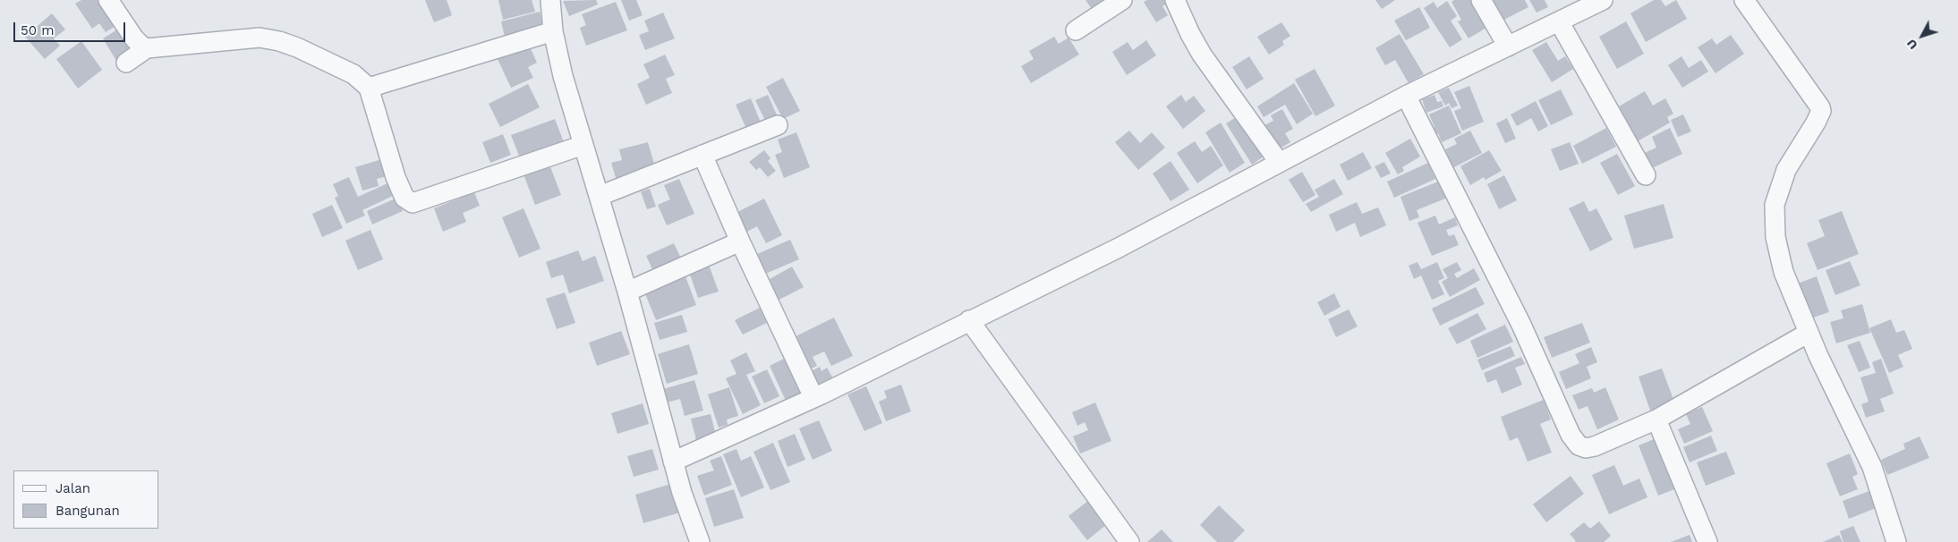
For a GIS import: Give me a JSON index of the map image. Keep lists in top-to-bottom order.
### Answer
{
  "legend": ["Jalan", "Bangunan"],
  "scale_bar": "50 m",
  "north": "bottom left"
}
